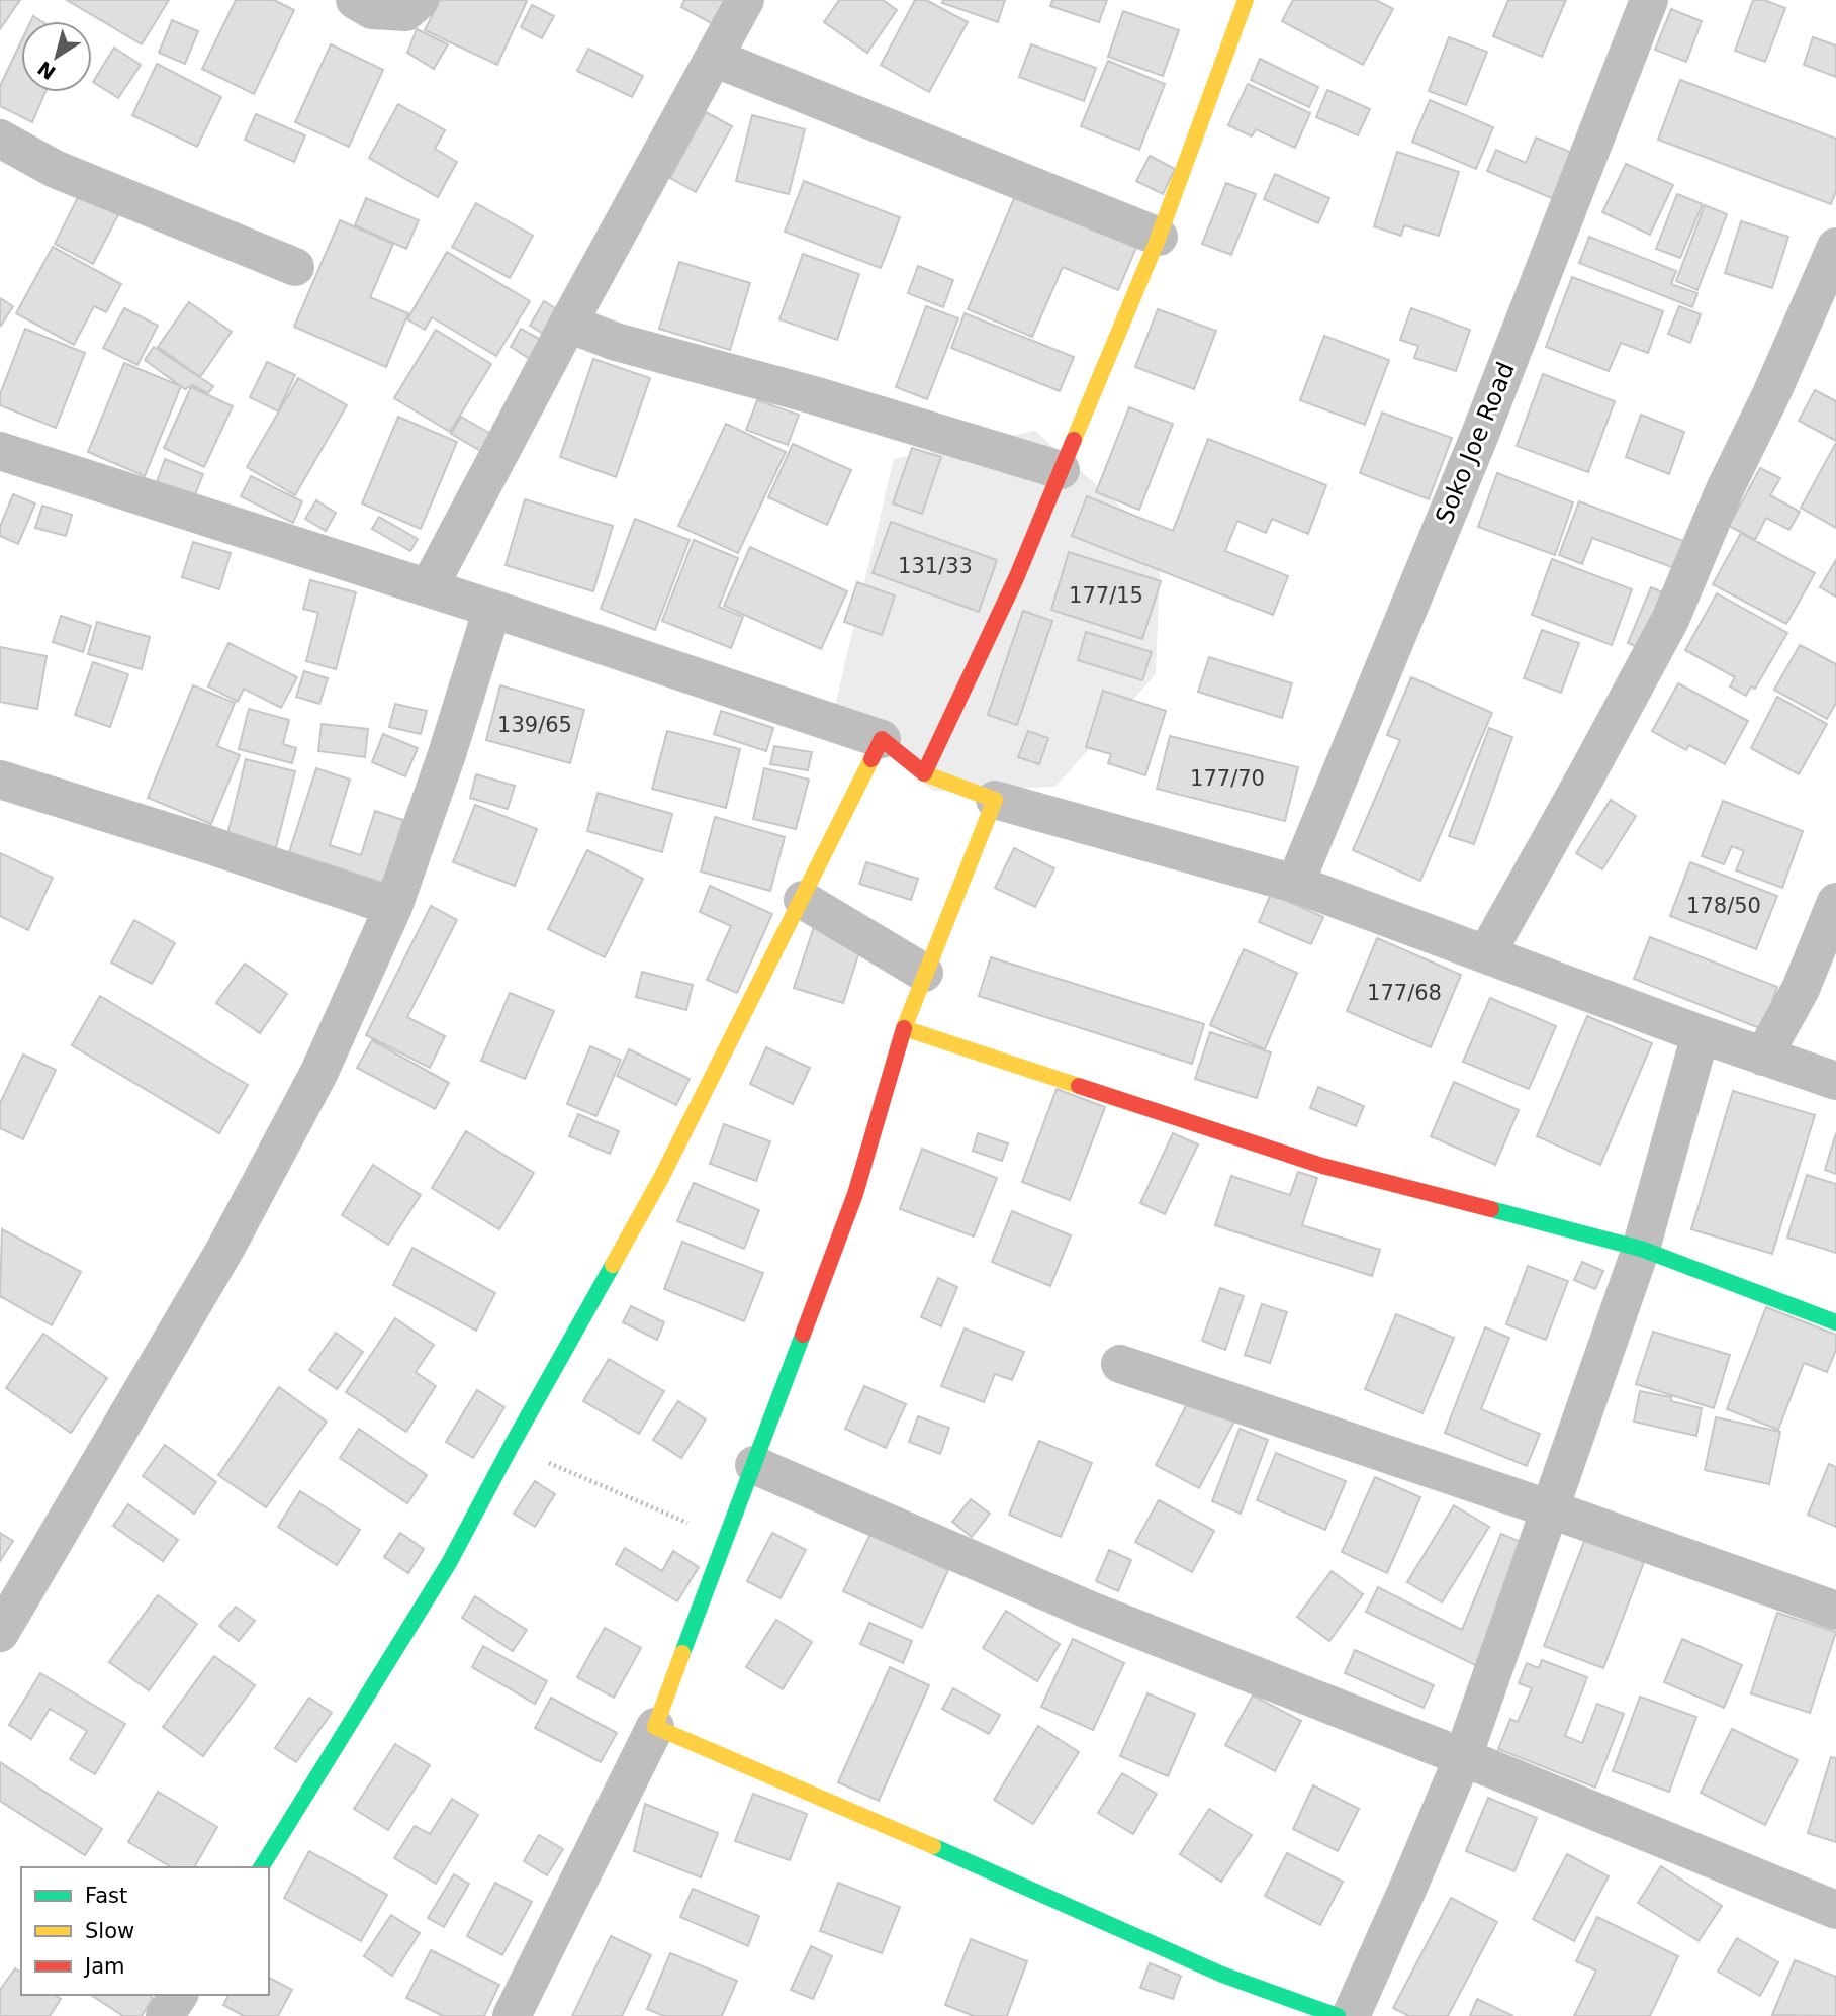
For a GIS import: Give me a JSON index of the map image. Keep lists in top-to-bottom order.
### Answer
{
  "streets": {
    "street": ["Soko Joe Road"]
  },
  "house_numbers": [
    "131/33",
    "177/15",
    "139/65",
    "177/70",
    "178/50",
    "177/68"
  ],
  "legend": ["Fast", "Slow", "Jam"],
  "north": "bottom left"
}
